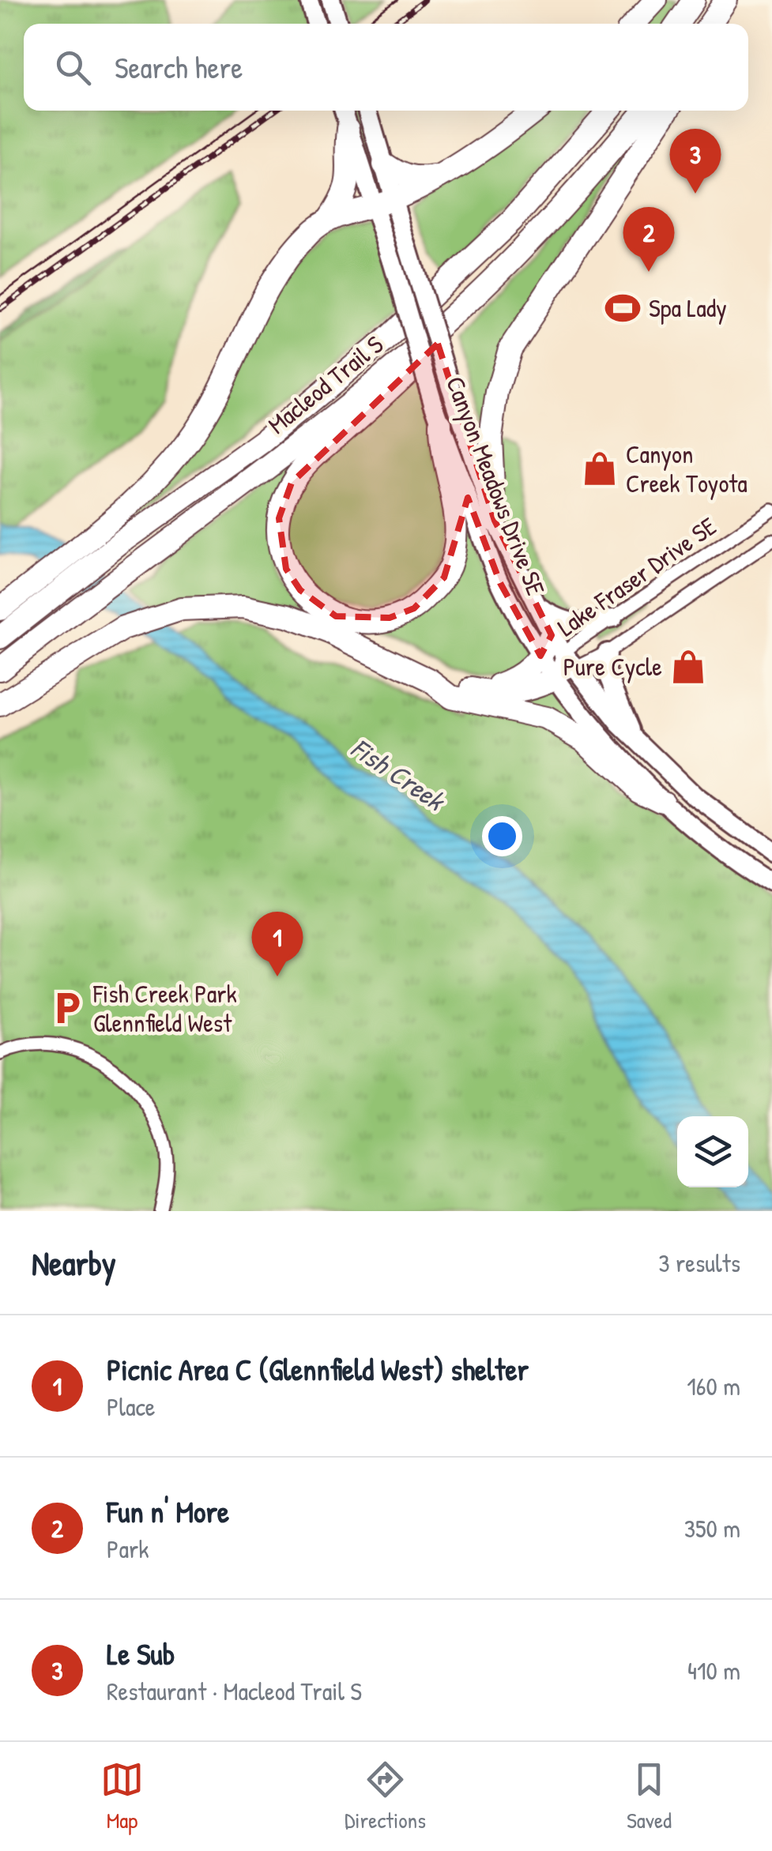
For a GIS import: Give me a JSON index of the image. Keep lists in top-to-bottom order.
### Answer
{
  "streets": {
    "highway": ["Macleod Trail S"],
    "main road": ["Canyon Meadows Drive SE"],
    "street": ["Lake Fraser Drive SE"]
  },
  "crossings": [
    ["Canyon Meadows Drive SE", "Lake Fraser Drive SE"]
  ],
  "water": ["Fish Creek"],
  "places": {
    "sports": ["Spa Lady"],
    "shop": ["Canyon Creek Toyota", "Pure Cycle"],
    "parking": ["Fish Creek Park Glennfield West"]
  },
  "page": {
    "search": "Search here",
    "pins": ["3", "2", "1"],
    "heading": ["Nearby", "3 results"],
    "list": [
      {
        "mark": "1",
        "name": "Picnic Area C (Glennfield West) shelter",
        "note": "Place",
        "value": "160 m"
      },
      {
        "mark": "2",
        "name": "Fun n' More",
        "note": "Park",
        "value": "350 m"
      },
      {
        "mark": "3",
        "name": "Le Sub",
        "note": "Restaurant · Macleod Trail S",
        "value": "410 m"
      }
    ],
    "nav": ["Map", "Directions", "Saved"]
  }
}
